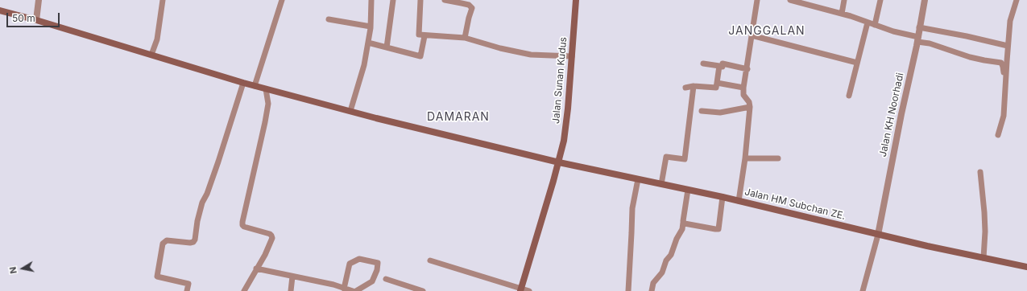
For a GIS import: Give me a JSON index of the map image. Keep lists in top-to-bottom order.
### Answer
{
  "streets": {
    "main road": ["Jalan Sunan Kudus", "Jalan HM Subchan ZE."],
    "street": ["Jalan KH Noorhadi"]
  },
  "crossings": [
    ["Jalan Sunan Kudus", "Jalan HM Subchan ZE."],
    ["Jalan KH Noorhadi", "Jalan HM Subchan ZE."]
  ],
  "districts": ["JANGGALAN", "DAMARAN"],
  "scale_bar": "50 m",
  "north": "left"
}
